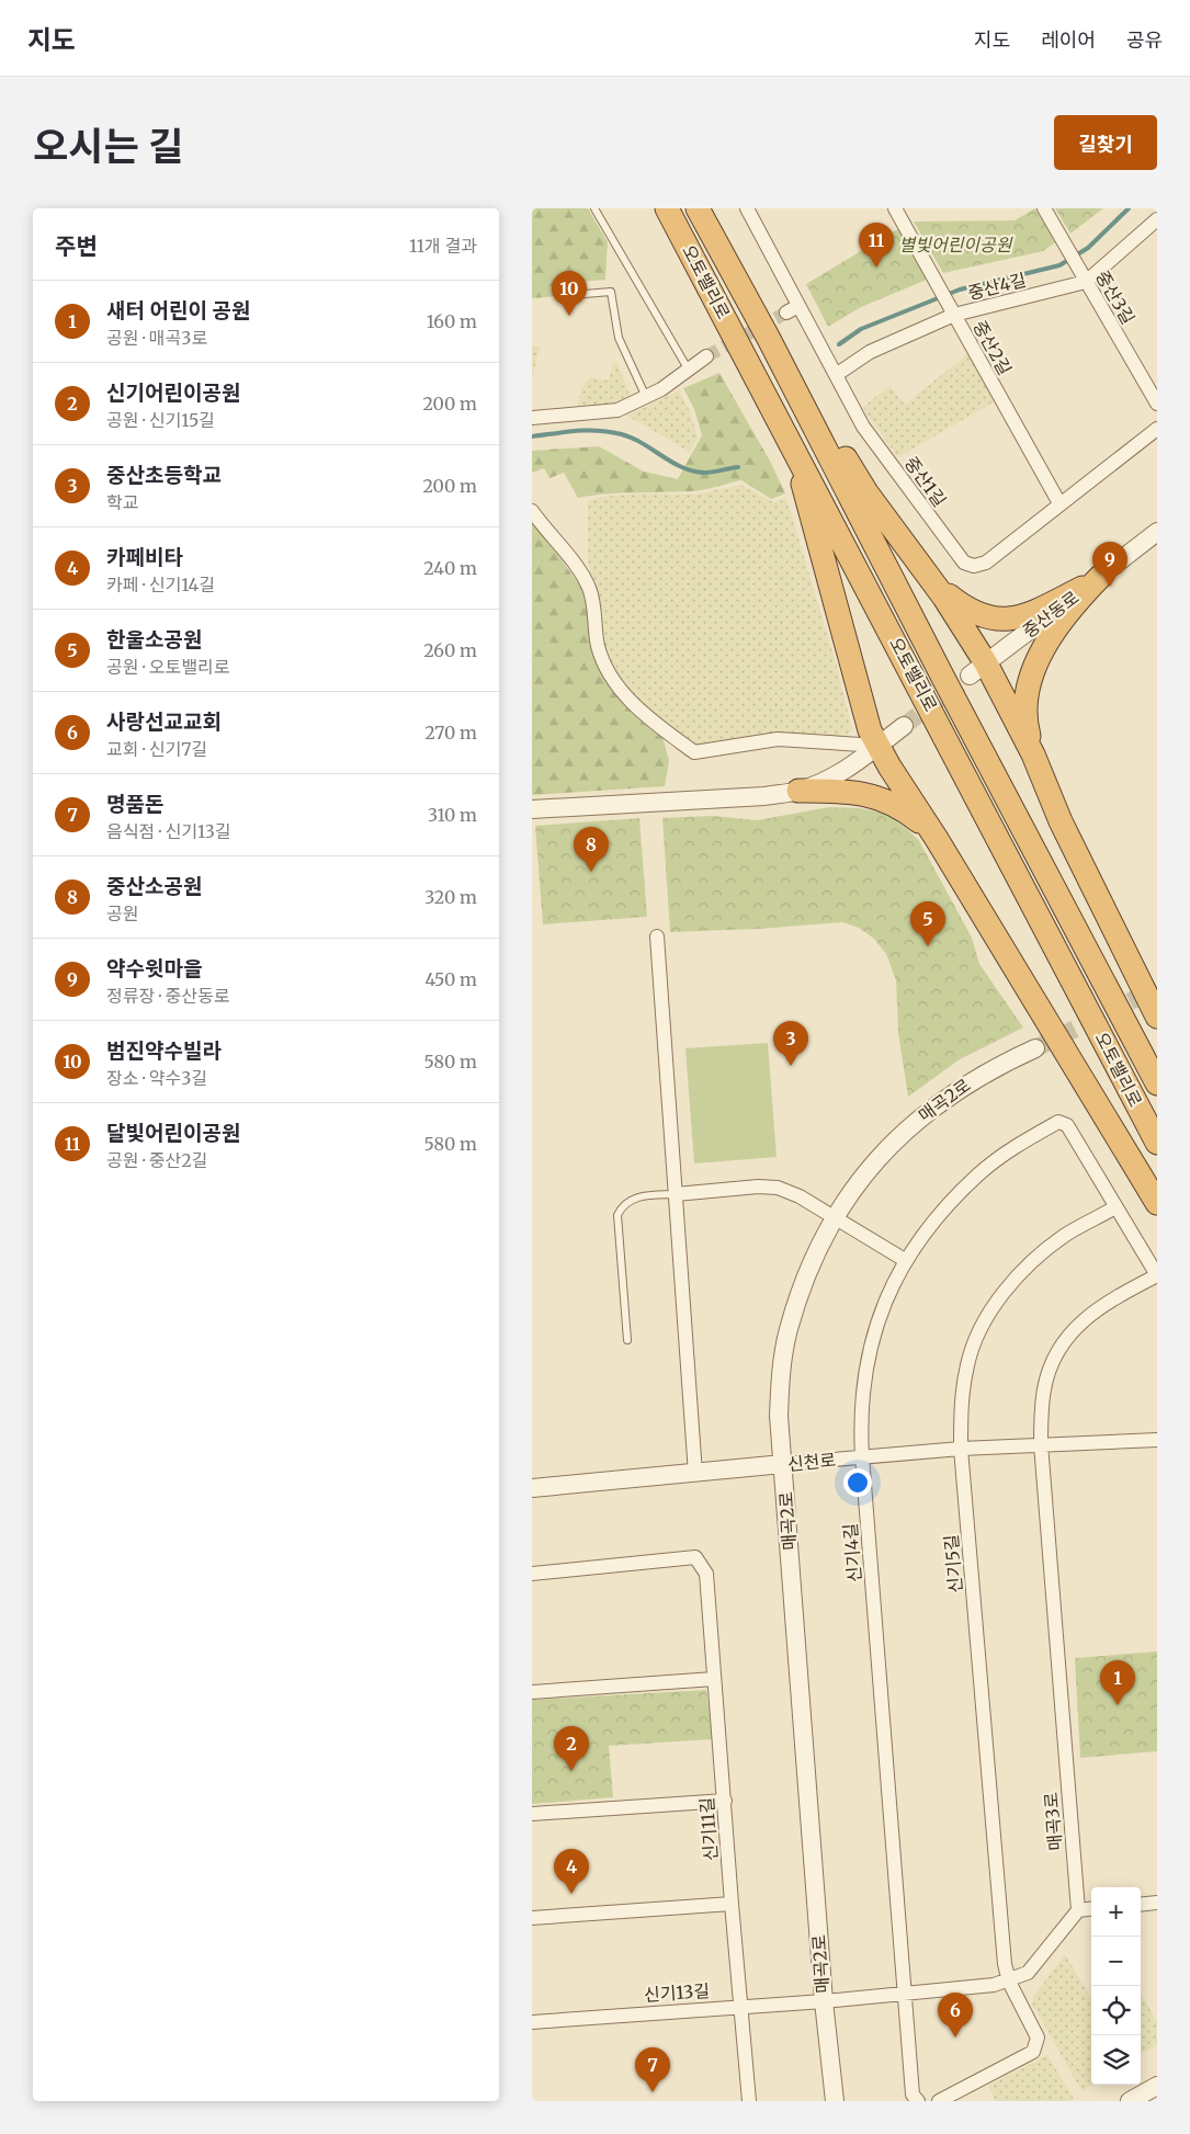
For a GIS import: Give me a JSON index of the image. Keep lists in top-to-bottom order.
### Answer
{
  "streets": {
    "highway": ["오토밸리로"],
    "street": [
      "중산4길",
      "중산3길",
      "중산2길",
      "중산1길",
      "중산동로",
      "매곡2로",
      "신천로",
      "신기4길",
      "신기5길",
      "매곡3로",
      "신기11길",
      "신기13길"
    ]
  },
  "crossings": [
    ["중산4길", "중산3길"],
    ["중산4길", "중산2길"],
    ["중산4길", "중산1길"],
    ["중산2길", "중산1길"],
    ["매곡2로", "신천로"],
    ["매곡2로", "신기13길"],
    ["신천로", "신기4길"],
    ["신천로", "신기5길"],
    ["신천로", "매곡3로"],
    ["신기4길", "신기5길"],
    ["신기11길", "신기13길"]
  ],
  "parks": ["별빛어린이공원"],
  "page": {
    "header": "지도",
    "nav": ["지도", "레이어", "공유"],
    "title": "오시는 길",
    "buttons": "길찾기",
    "heading": ["주변", "11개 결과"],
    "pins": [
      "11",
      "10",
      "9",
      "8",
      "5",
      "3",
      "1",
      "2",
      "4",
      "6",
      "7"
    ],
    "list": [
      {
        "mark": "1",
        "name": "새터 어린이 공원",
        "note": "공원 · 매곡3로",
        "value": "160 m"
      },
      {
        "mark": "2",
        "name": "신기어린이공원",
        "note": "공원 · 신기15길",
        "value": "200 m"
      },
      {
        "mark": "3",
        "name": "중산초등학교",
        "note": "학교",
        "value": "200 m"
      },
      {
        "mark": "4",
        "name": "카페비타",
        "note": "카페 · 신기14길",
        "value": "240 m"
      },
      {
        "mark": "5",
        "name": "한울소공원",
        "note": "공원 · 오토밸리로",
        "value": "260 m"
      },
      {
        "mark": "6",
        "name": "사랑선교교회",
        "note": "교회 · 신기7길",
        "value": "270 m"
      },
      {
        "mark": "7",
        "name": "명품돈",
        "note": "음식점 · 신기13길",
        "value": "310 m"
      },
      {
        "mark": "8",
        "name": "중산소공원",
        "note": "공원",
        "value": "320 m"
      },
      {
        "mark": "9",
        "name": "약수윗마을",
        "note": "정류장 · 중산동로",
        "value": "450 m"
      },
      {
        "mark": "10",
        "name": "범진약수빌라",
        "note": "장소 · 약수3길",
        "value": "580 m"
      },
      {
        "mark": "11",
        "name": "달빛어린이공원",
        "note": "공원 · 중산2길",
        "value": "580 m"
      }
    ],
    "map_buttons": ["+", "−"]
  }
}
